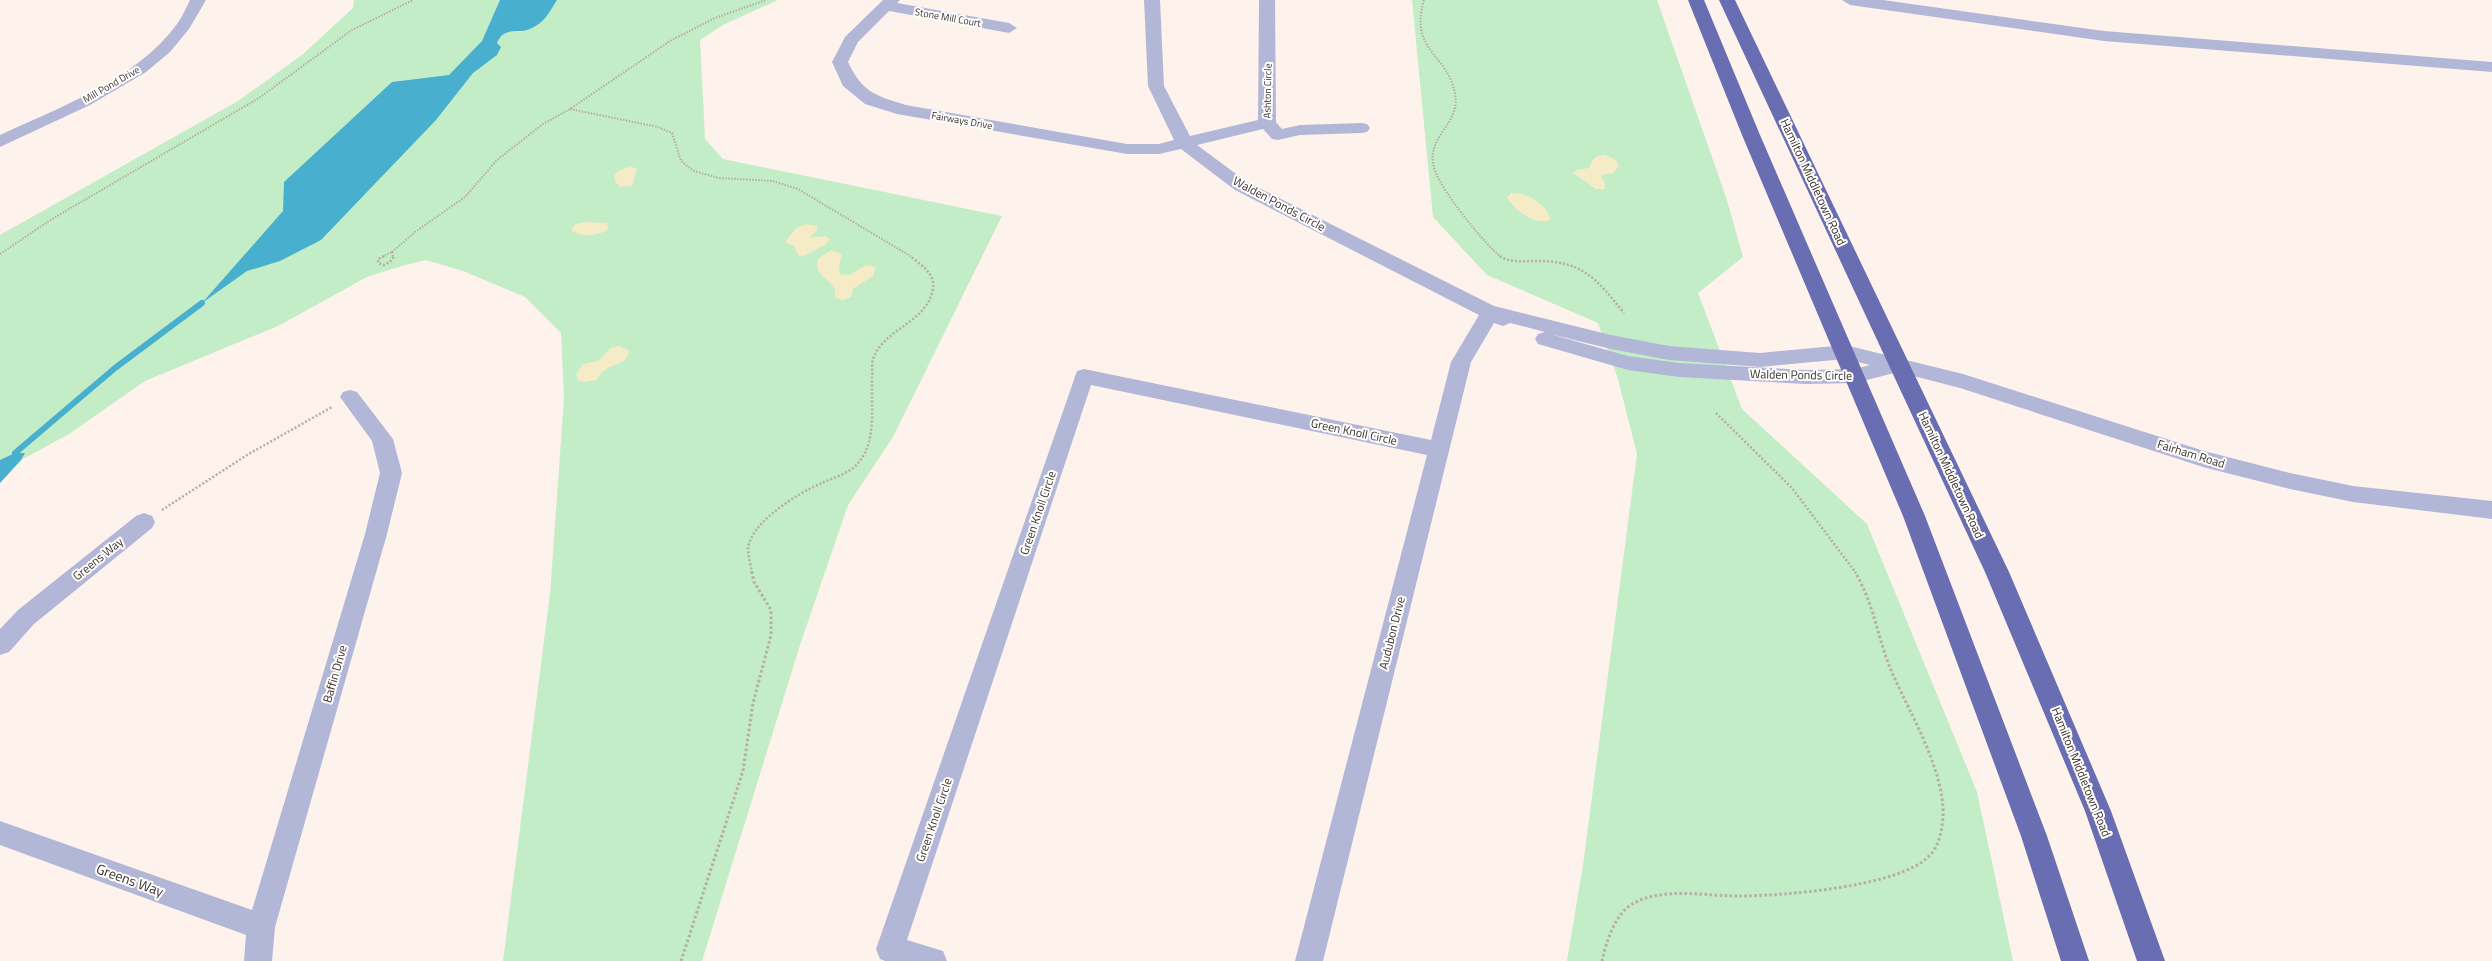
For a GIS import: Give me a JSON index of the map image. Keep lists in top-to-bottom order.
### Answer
{
  "streets": {
    "highway": ["Hamilton Middletown Road"],
    "street": [
      "Stone Mill Court",
      "Mill Pond Drive",
      "Ashton Circle",
      "Fairways Drive",
      "Walden Ponds Circle",
      "Green Knoll Circle",
      "Fairham Road",
      "Greens Way",
      "Audubon Drive",
      "Baffin Drive"
    ]
  },
  "crossings": [
    ["Stone Mill Court", "Fairways Drive"],
    ["Ashton Circle", "Fairways Drive"],
    ["Ashton Circle", "Walden Ponds Circle"],
    ["Fairways Drive", "Walden Ponds Circle"],
    ["Hamilton Middletown Road", "Walden Ponds Circle"],
    ["Hamilton Middletown Road", "Fairham Road"],
    ["Walden Ponds Circle", "Fairham Road"],
    ["Walden Ponds Circle", "Audubon Drive"],
    ["Green Knoll Circle", "Audubon Drive"],
    ["Greens Way", "Baffin Drive"]
  ]
}
